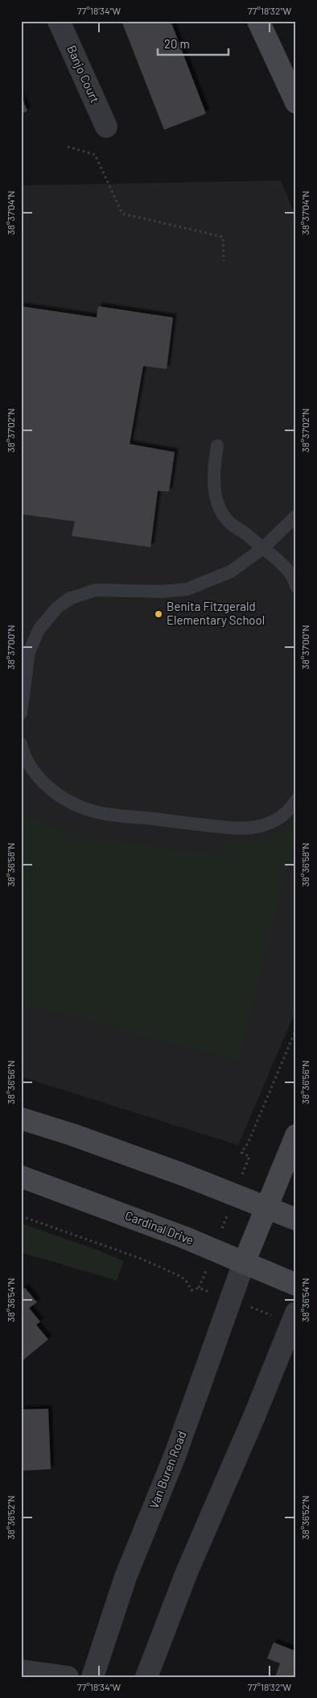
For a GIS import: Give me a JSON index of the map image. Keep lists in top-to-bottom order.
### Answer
{
  "streets": {
    "main road": ["Cardinal Drive"],
    "street": ["Banjo Court", "Van Buren Road"]
  },
  "crossings": [
    ["Cardinal Drive", "Van Buren Road"]
  ],
  "places": ["Benita Fitzgerald Elementary School"],
  "scale_bar": "20 m",
  "coordinates": [
    "77°18'34\"W",
    "77°18'32\"W",
    "38°37'04\"N",
    "38°37'02\"N",
    "38°37'00\"N",
    "38°36'58\"N",
    "38°36'56\"N",
    "38°36'54\"N",
    "38°36'52\"N"
  ]
}
